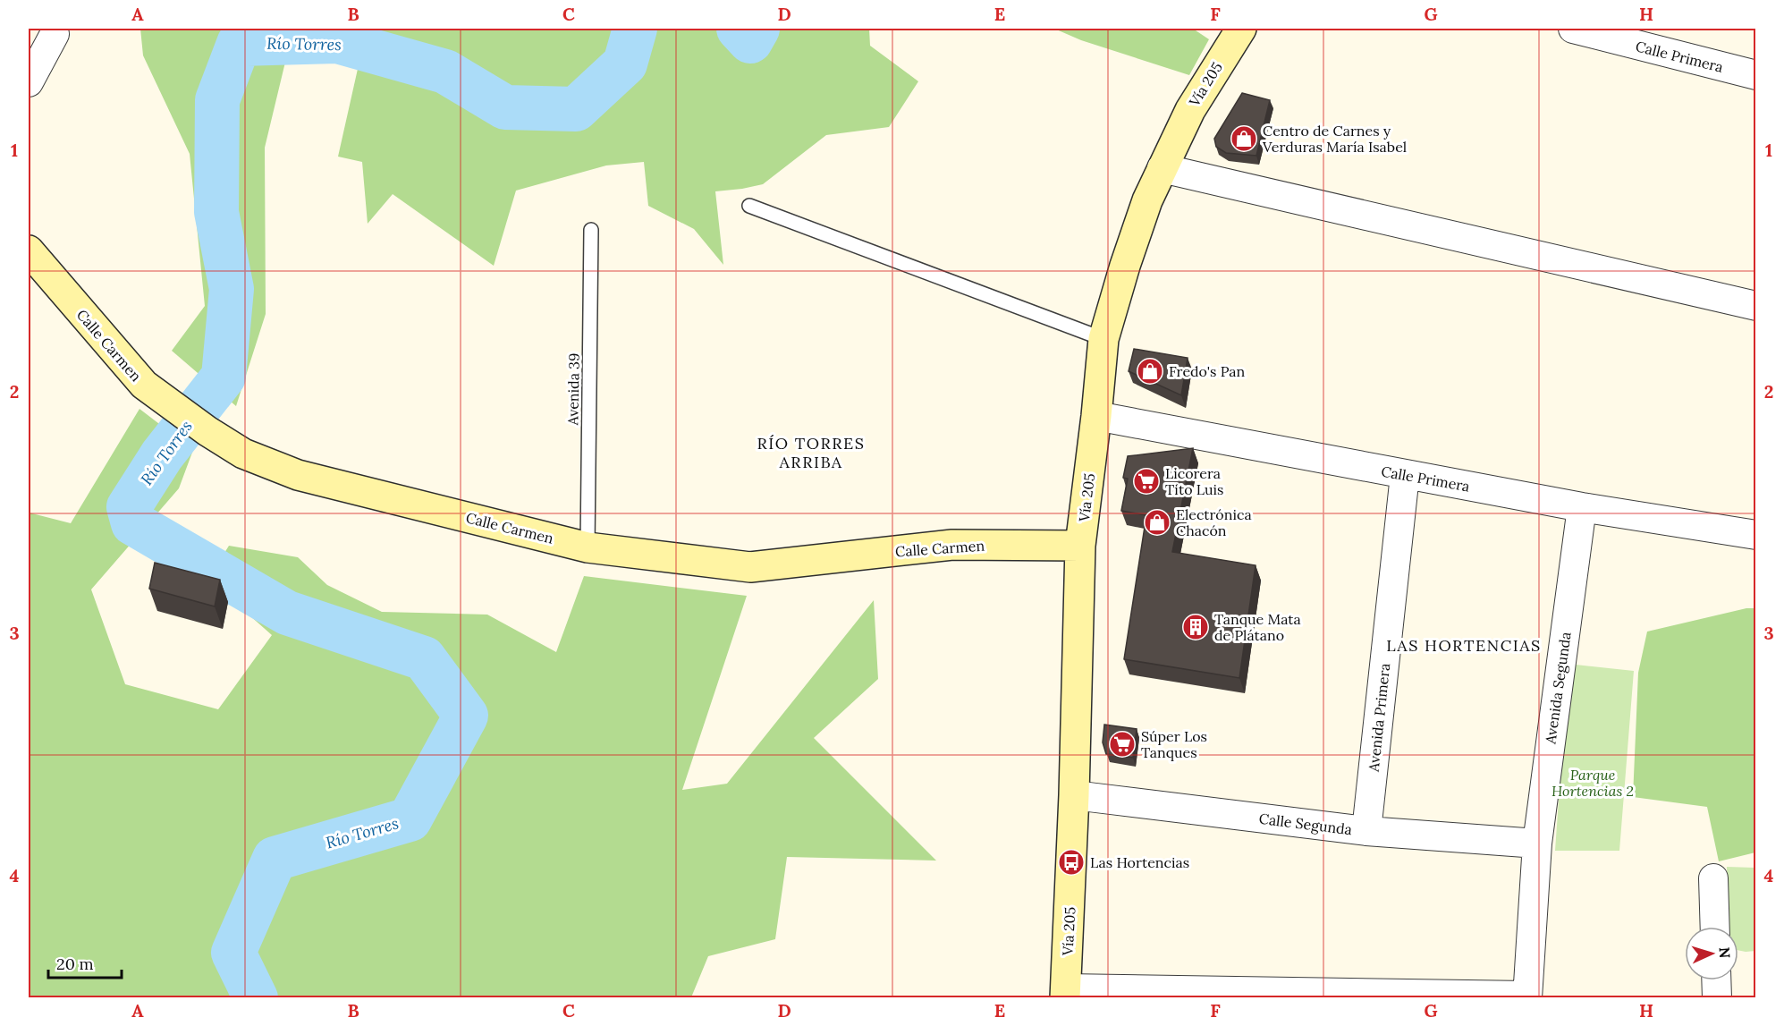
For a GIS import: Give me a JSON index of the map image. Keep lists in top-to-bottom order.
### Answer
{
  "streets": {
    "street": [
      "Calle Primera",
      "Vía 205",
      "Calle Carmen",
      "Avenida Segunda",
      "Avenida Primera",
      "Calle Segunda"
    ],
    "lane": ["Avenida 39"]
  },
  "crossings": [
    ["Calle Primera", "Vía 205"],
    ["Calle Primera", "Avenida Segunda"],
    ["Calle Primera", "Avenida Primera"],
    ["Vía 205", "Calle Carmen"],
    ["Vía 205", "Calle Segunda"],
    ["Calle Carmen", "Avenida 39"],
    ["Avenida Segunda", "Calle Segunda"],
    ["Avenida Primera", "Calle Segunda"]
  ],
  "districts": ["RÍO TORRES ARRIBA", "LAS HORTENCIAS"],
  "water": ["Río Torres"],
  "parks": ["Parque Hortencias 2"],
  "places": {
    "shop": ["Centro de Carnes y Verduras María Isabel", "Fredo's Pan", "Electrónica Chacón"],
    "supermarket": ["Licorera Tito Luis", "Súper Los Tanques"],
    "building": ["Tanque Mata de Plátano"],
    "bus stop": ["Las Hortencias"]
  },
  "scale_bar": "20 m",
  "north": "right",
  "grid": {
    "columns": [
      "A",
      "B",
      "C",
      "D",
      "E",
      "F",
      "G",
      "H"
    ],
    "rows": [
      "1",
      "2",
      "3",
      "4"
    ]
  }
}
